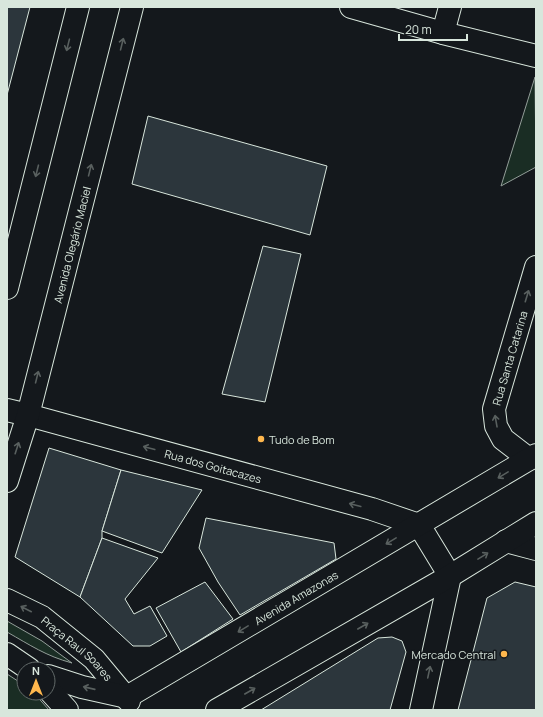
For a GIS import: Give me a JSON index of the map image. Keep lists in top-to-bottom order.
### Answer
{
  "streets": {
    "main road": [
      "Avenida Olegário Maciel",
      "Rua Santa Catarina",
      "Rua dos Goitacazes",
      "Avenida Amazonas",
      "Praça Raul Soares"
    ]
  },
  "crossings": [
    ["Avenida Olegário Maciel", "Rua dos Goitacazes"],
    ["Rua Santa Catarina", "Avenida Amazonas"],
    ["Rua dos Goitacazes", "Avenida Amazonas"],
    ["Avenida Amazonas", "Praça Raul Soares"]
  ],
  "one_way": ["Rua Santa Catarina", "Rua dos Goitacazes"],
  "places": ["Tudo de Bom", "Mercado Central"],
  "scale_bar": "20 m",
  "north": "top"
}
